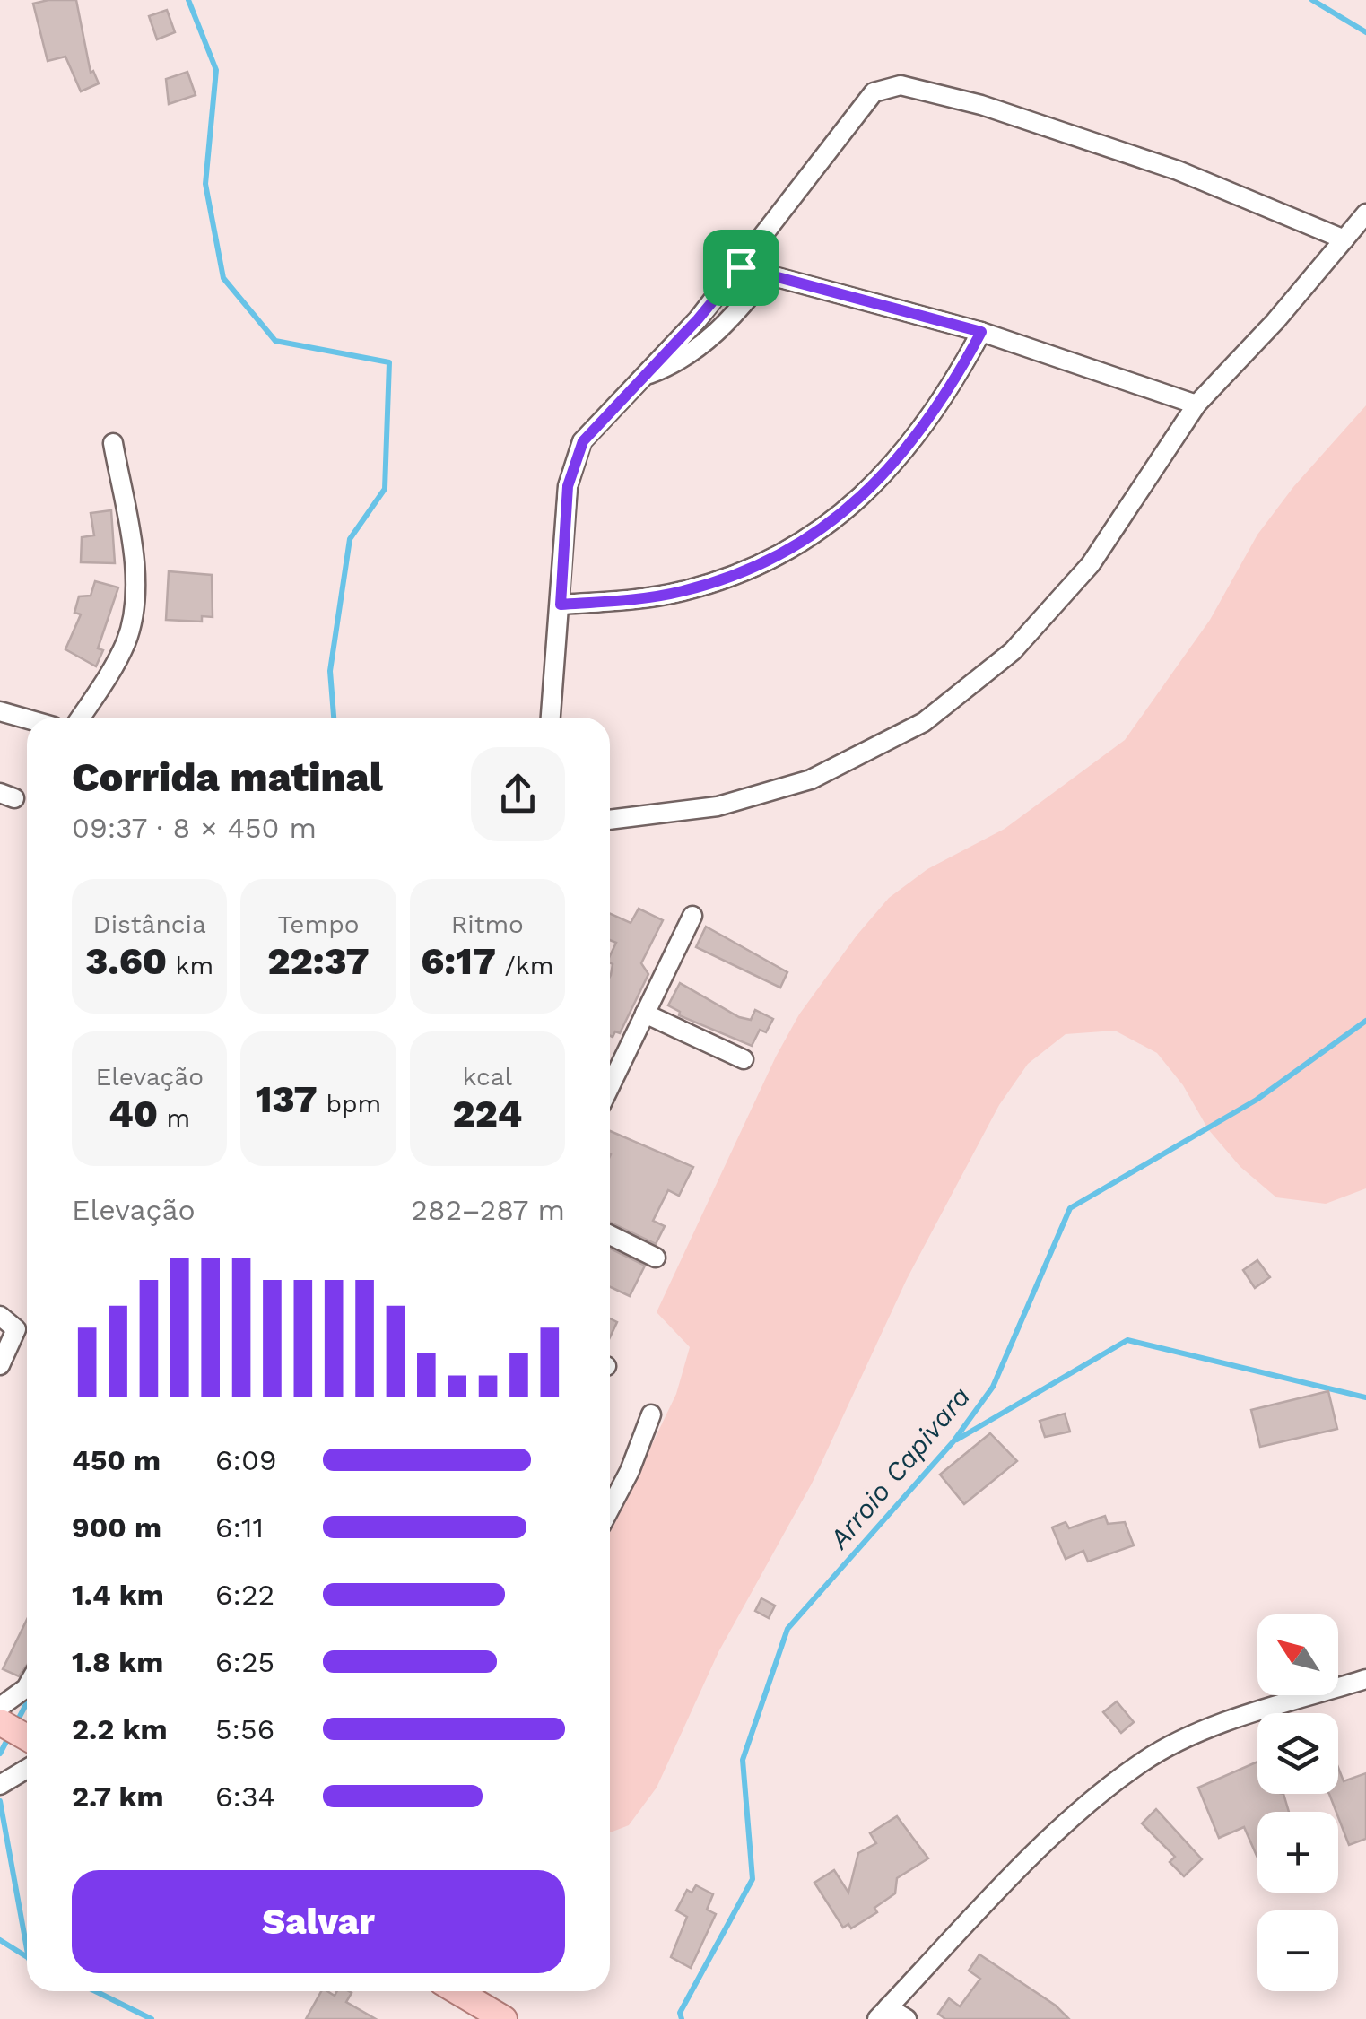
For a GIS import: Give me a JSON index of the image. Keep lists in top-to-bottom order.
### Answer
{
  "water": ["Arroio Capivara"],
  "north": "top left",
  "page": {
    "heading": ["Corrida matinal", "09:37 · 8 × 450 m"],
    "stats": [
      ["Distância", "3.60 km"],
      ["Tempo", "22:37"],
      ["Ritmo", "6:17 /km"],
      ["Elevação", "40 m"],
      ["137 bpm"],
      ["kcal", "224"]
    ],
    "chart": ["Elevação", "282–287 m"],
    "list": [
      {
        "name": "450 m",
        "note": "6:09"
      },
      {
        "name": "900 m",
        "note": "6:11"
      },
      {
        "name": "1.4 km",
        "note": "6:22"
      },
      {
        "name": "1.8 km",
        "note": "6:25"
      },
      {
        "name": "2.2 km",
        "note": "5:56"
      },
      {
        "name": "2.7 km",
        "note": "6:34"
      }
    ],
    "map_buttons": ["+", "−"],
    "buttons": "Salvar"
  }
}
